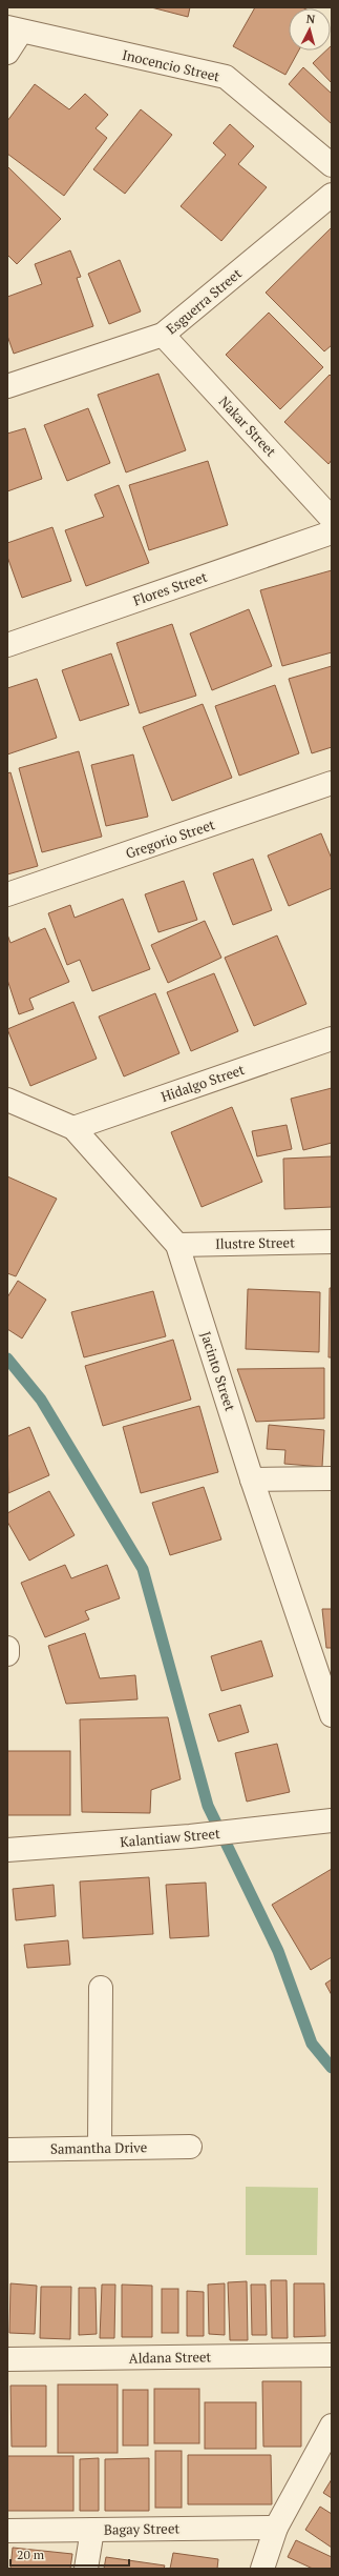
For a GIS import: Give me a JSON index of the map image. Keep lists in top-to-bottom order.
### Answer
{
  "streets": {
    "street": [
      "Inocencio Street",
      "Esguerra Street",
      "Nakar Street",
      "Flores Street",
      "Gregorio Street",
      "Hidalgo Street",
      "Ilustre Street",
      "Jacinto Street",
      "Kalantiaw Street",
      "Samantha Drive",
      "Aldana Street",
      "Bagay Street"
    ]
  },
  "crossings": [
    ["Esguerra Street", "Nakar Street"],
    ["Hidalgo Street", "Jacinto Street"],
    ["Ilustre Street", "Jacinto Street"]
  ],
  "scale_bar": "20 m",
  "north": "top"
}
